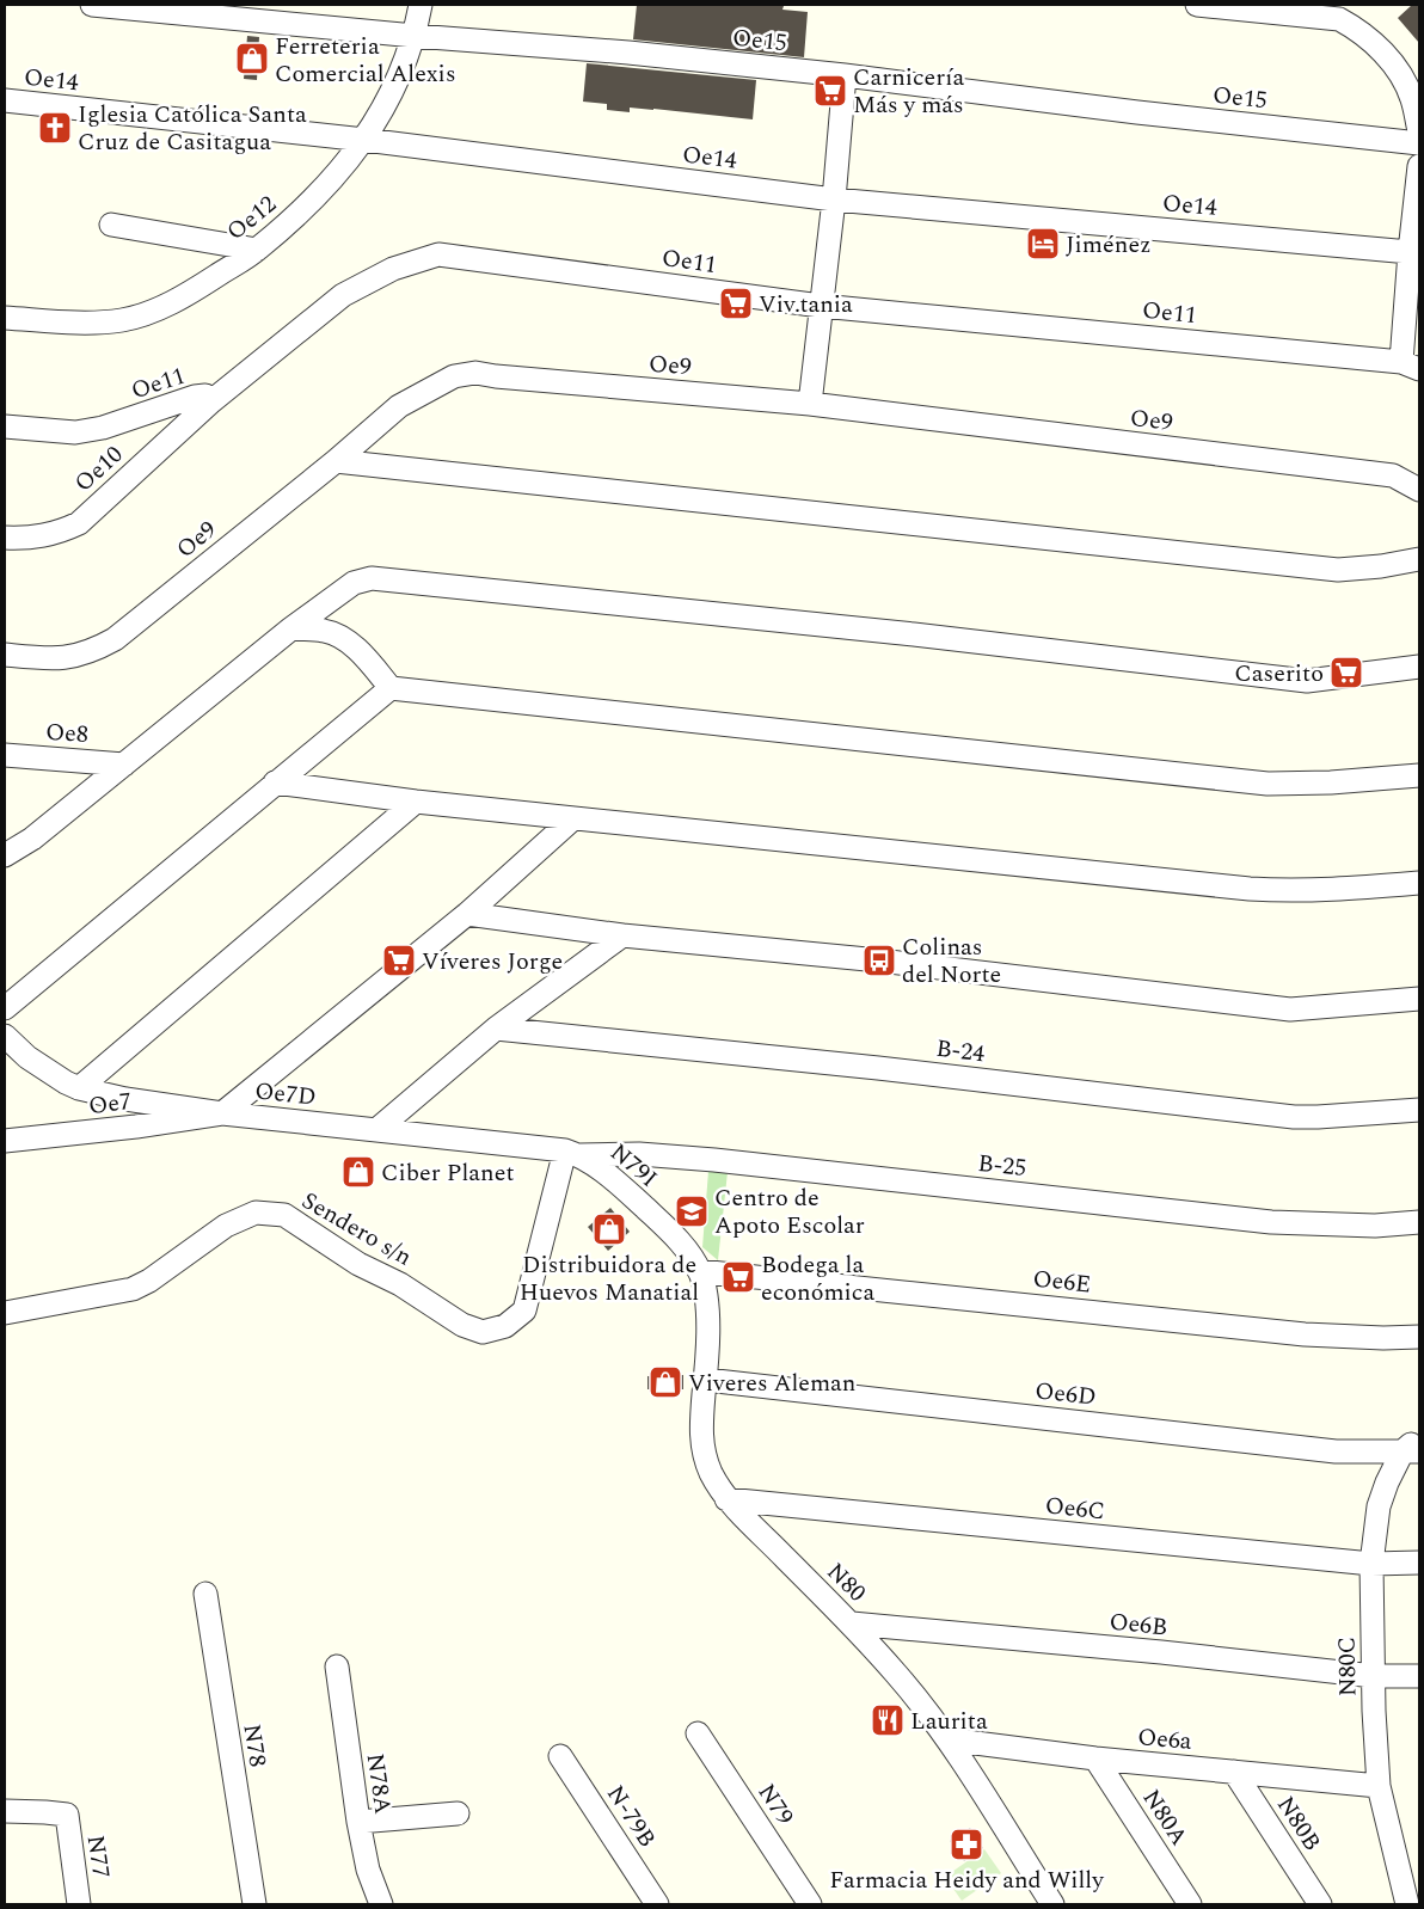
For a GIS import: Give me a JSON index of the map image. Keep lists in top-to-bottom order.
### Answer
{
  "streets": {
    "street": [
      "Oe15",
      "Oe14",
      "Oe12",
      "Oe11",
      "Oe9",
      "Oe10",
      "Oe8",
      "B-24",
      "Oe7D",
      "Oe7",
      "N79I",
      "B-25",
      "Sendero s/n",
      "Oe6E",
      "Oe6D",
      "Oe6C",
      "N80",
      "Oe6B",
      "N80C",
      "Oe6a",
      "N78",
      "N78A",
      "N79",
      "N-79B",
      "N80A",
      "N80B",
      "N77"
    ]
  },
  "crossings": [
    ["Oe15", "Oe12"],
    ["Oe14", "Oe12"],
    ["Oe11", "Oe10"],
    ["Oe7D", "Oe7"],
    ["Oe7D", "N79I"],
    ["Oe7D", "B-25"],
    ["Oe7D", "Sendero s/n"],
    ["N79I", "B-25"],
    ["N79I", "Sendero s/n"],
    ["N79I", "Oe6E"],
    ["N79I", "N80"],
    ["B-25", "Sendero s/n"],
    ["Oe6E", "N80"],
    ["Oe6D", "N80"],
    ["Oe6D", "N80C"],
    ["Oe6C", "N80"],
    ["Oe6C", "N80C"],
    ["N80", "Oe6B"],
    ["N80", "Oe6a"],
    ["Oe6B", "N80C"],
    ["N80C", "Oe6a"],
    ["Oe6a", "N80A"],
    ["Oe6a", "N80B"]
  ],
  "places": {
    "shop": [
      "Ferreteria Comercial Alexis",
      "Ciber Planet",
      "Distribuidora de Huevos Manatial",
      "Viveres Aleman"
    ],
    "supermarket": [
      "Carnicería Más y más",
      "Viv.tania",
      "Caserito",
      "Víveres Jorge",
      "Bodega la económica"
    ],
    "church": ["Iglesia Católica Santa Cruz de Casitagua"],
    "hotel": ["Jiménez"],
    "bus stop": ["Colinas del Norte"],
    "school or university": ["Centro de Apoto Escolar"],
    "restaurant": ["Laurita"],
    "pharmacy": ["Farmacia Heidy and Willy"]
  }
}
